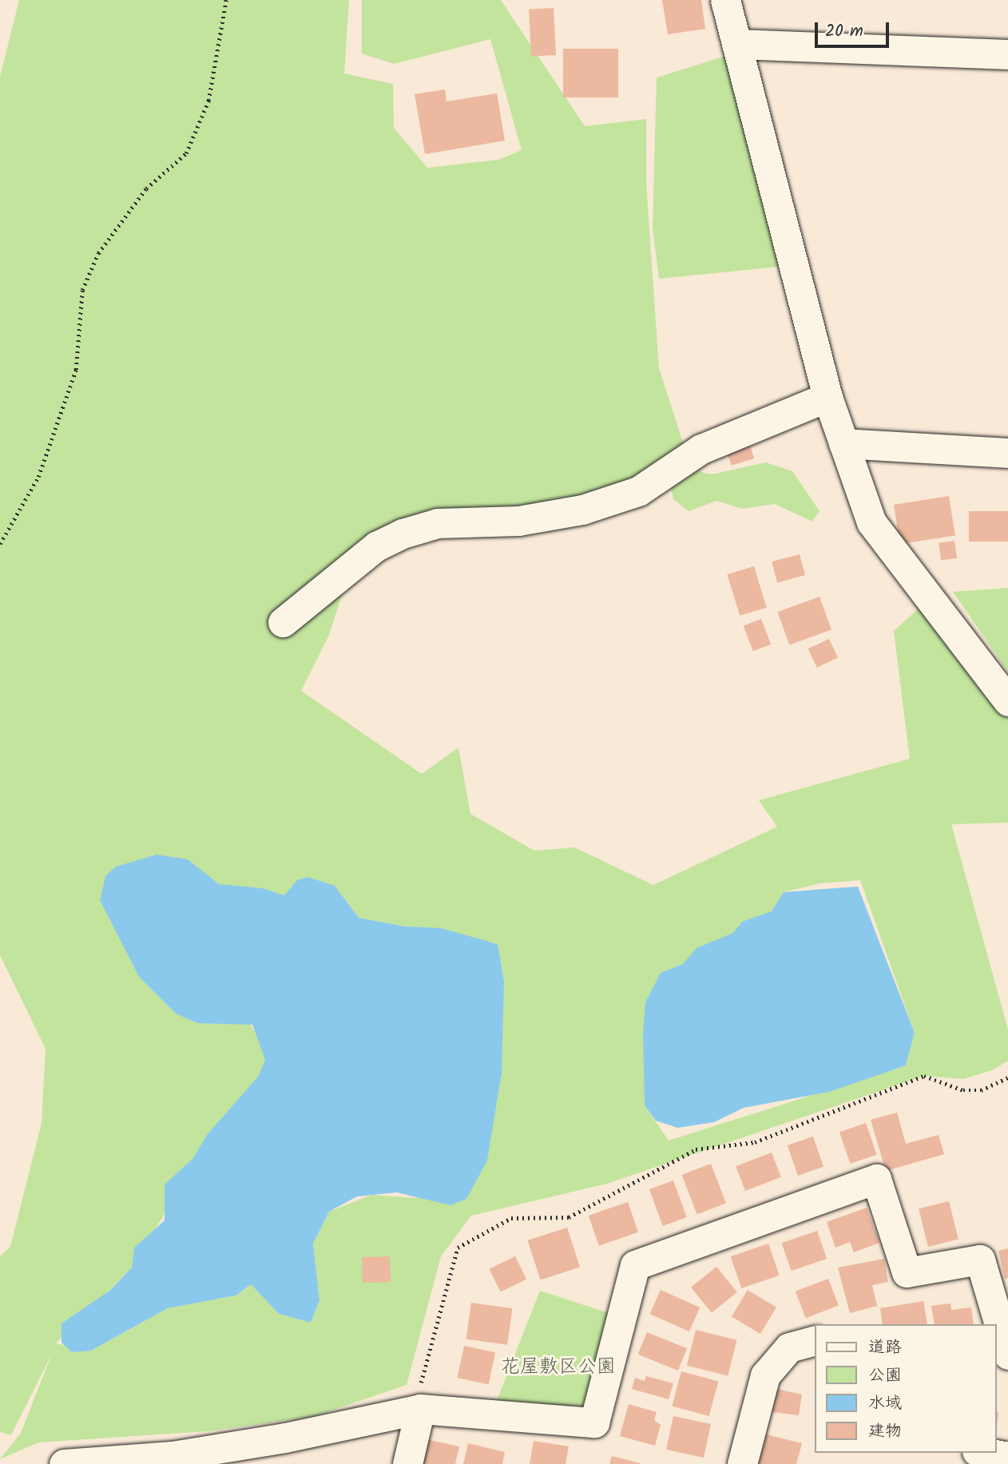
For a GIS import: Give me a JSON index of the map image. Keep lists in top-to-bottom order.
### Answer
{
  "parks": ["花屋敷区公園"],
  "legend": [
    "道路",
    "公園",
    "水域",
    "建物"
  ],
  "scale_bar": "20 m"
}
